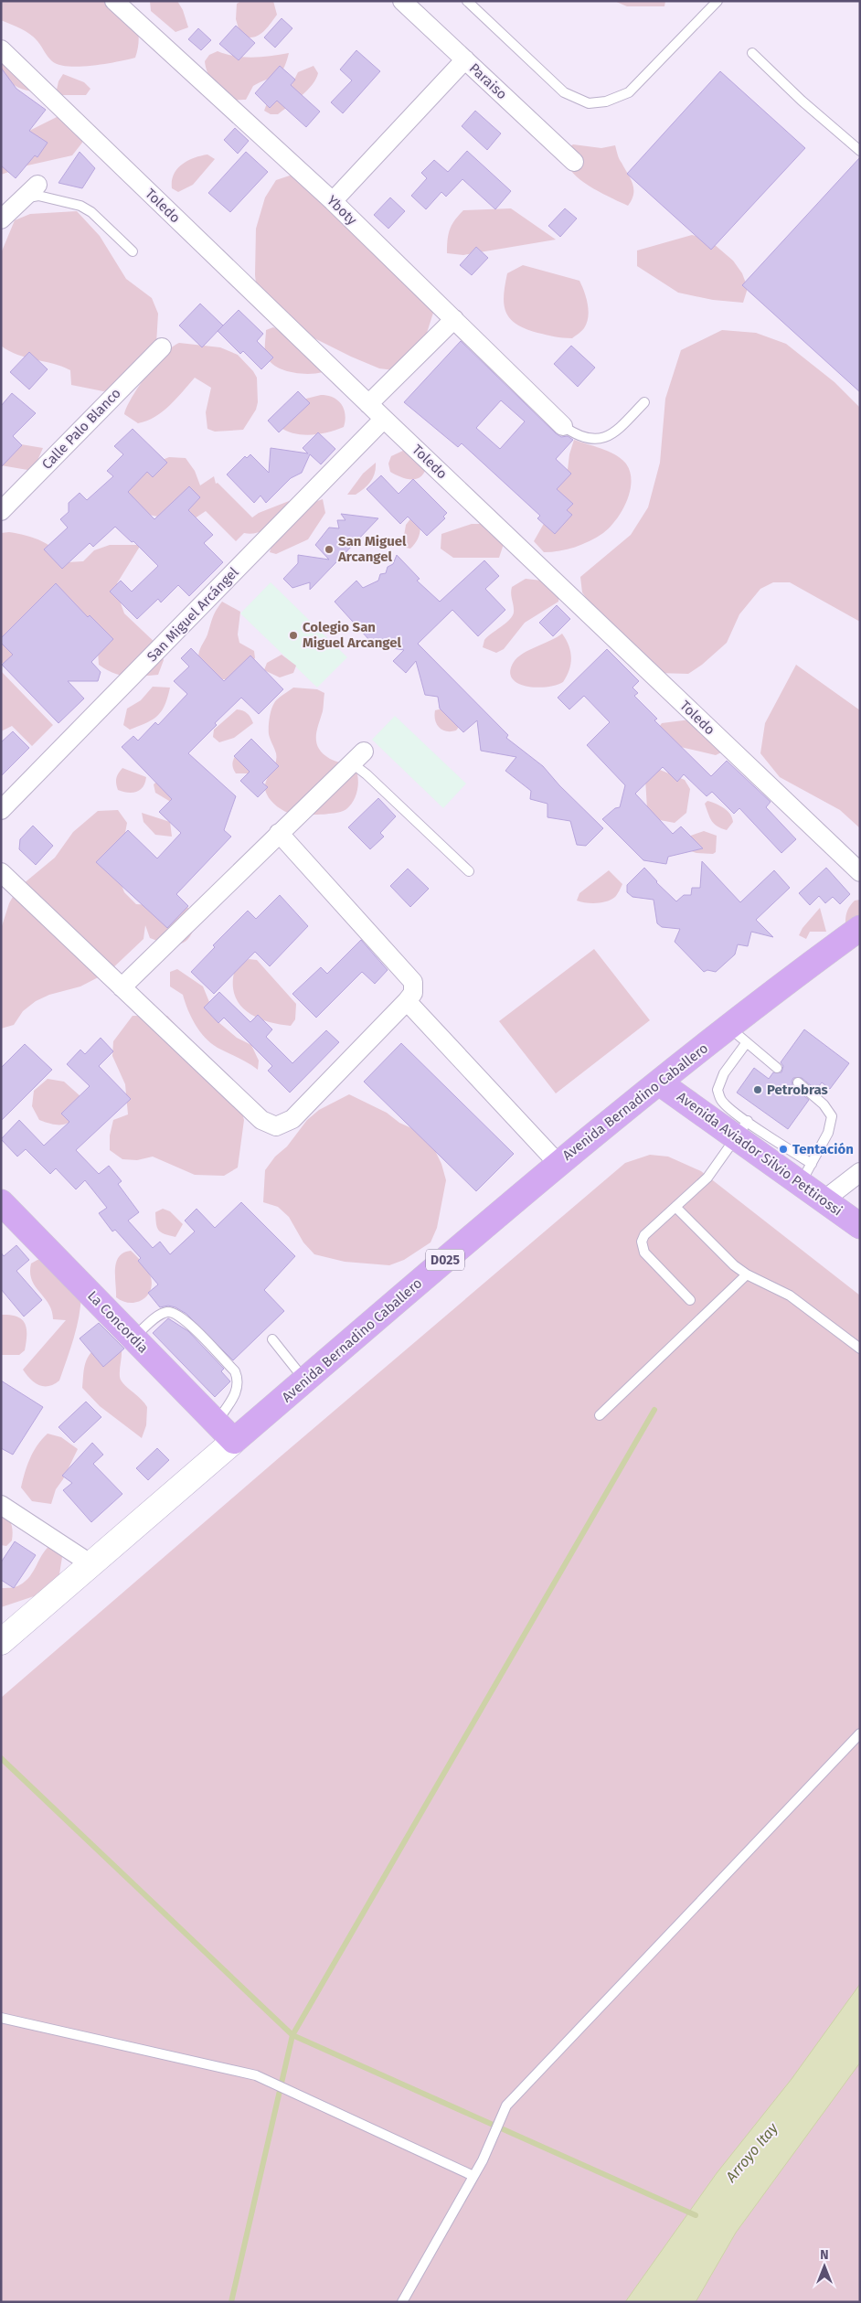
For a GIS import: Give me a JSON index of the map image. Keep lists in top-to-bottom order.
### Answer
{
  "streets": {
    "main road": [
      "Avenida Bernadino Caballero",
      "Avenida Aviador Silvio Pettirossi",
      "D025",
      "La Concordia"
    ],
    "street": [
      "Paraiso",
      "Toledo",
      "Yboty",
      "Calle Palo Blanco",
      "San Miguel Arcángel"
    ]
  },
  "crossings": [
    ["Toledo", "San Miguel Arcángel"],
    ["Avenida Bernadino Caballero", "Avenida Aviador Silvio Pettirossi"],
    ["Avenida Bernadino Caballero", "La Concordia"]
  ],
  "water": ["Arroyo Itay"],
  "places": [
    "San Miguel Arcangel",
    "Colegio San Miguel Arcangel",
    "Petrobras",
    "Tentación"
  ],
  "north": "top"
}
